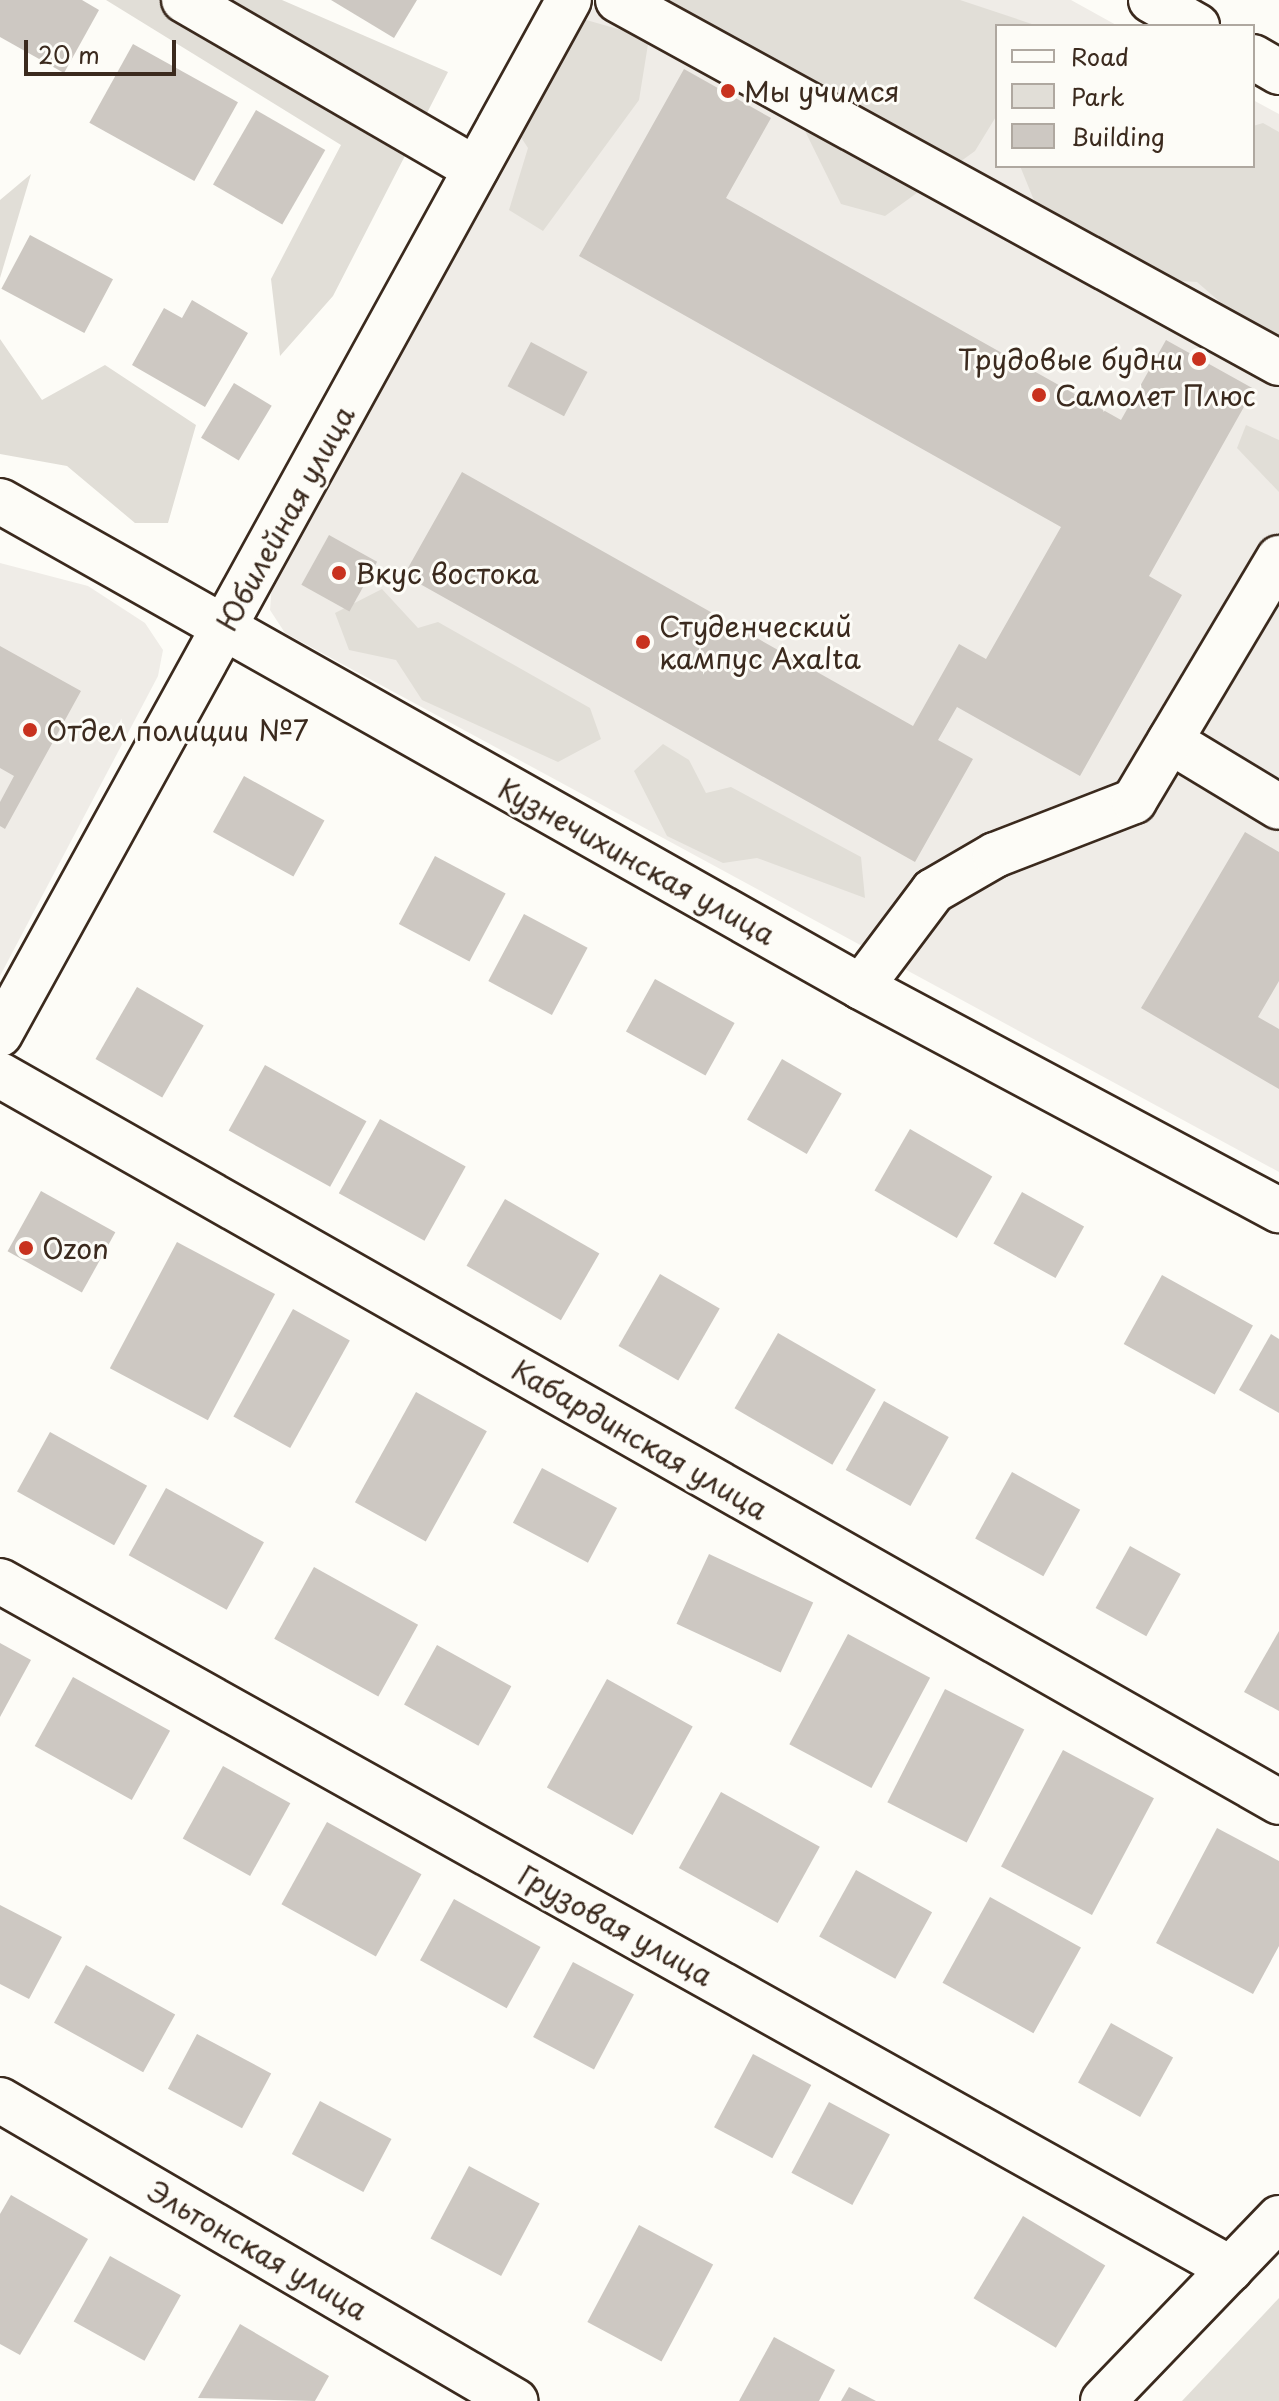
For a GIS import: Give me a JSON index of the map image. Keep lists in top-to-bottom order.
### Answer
{
  "streets": {
    "street": [
      "Юбилейная улица",
      "Кузнечихинская улица",
      "Кабардинская улица",
      "Грузовая улица",
      "Эльтонская улица"
    ]
  },
  "crossings": [
    ["Юбилейная улица", "Кузнечихинская улица"]
  ],
  "places": [
    "Мы учимся",
    "Трудовые будни",
    "Самолет Плюс",
    "Вкус востока",
    "Студенческий кампус Axalta",
    "Отдел полиции №7",
    "Ozon"
  ],
  "legend": ["Road", "Park", "Building"],
  "scale_bar": "20 m"
}
